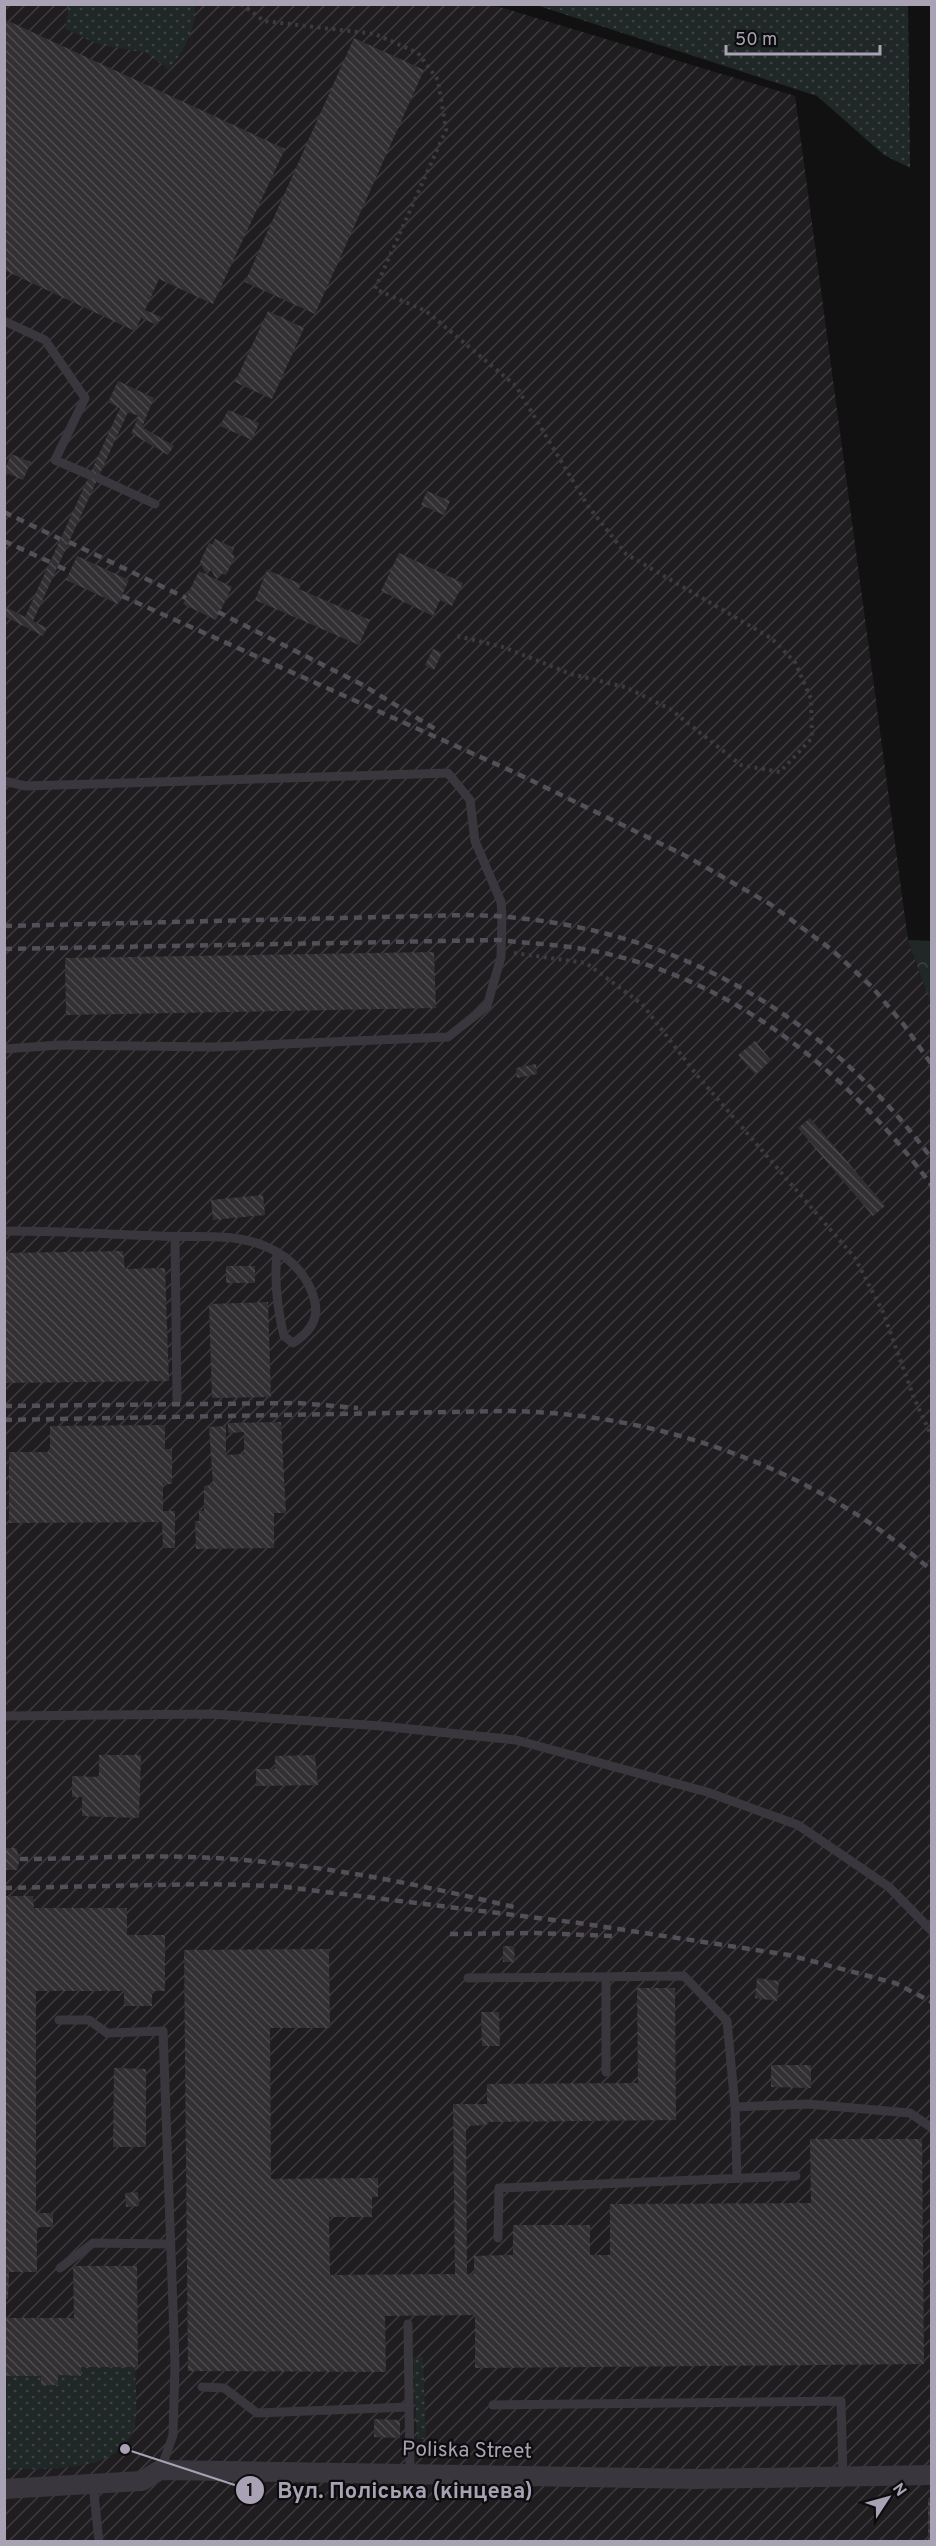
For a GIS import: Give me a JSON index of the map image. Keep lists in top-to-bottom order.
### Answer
{
  "streets": {
    "street": ["Poliska Street"]
  },
  "places": ["Вул. Поліська (кінцева)"],
  "scale_bar": "50 m",
  "north": "top right"
}
